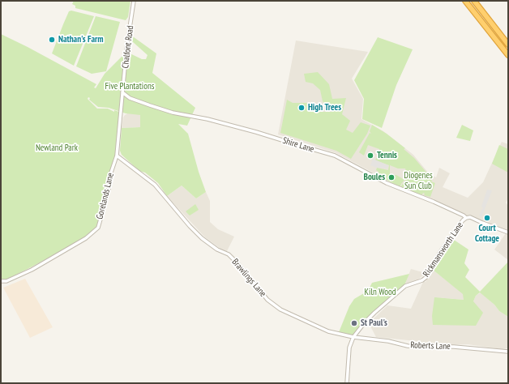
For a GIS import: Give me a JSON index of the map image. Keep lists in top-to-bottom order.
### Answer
{
  "streets": {
    "street": [
      "Chalfont Road",
      "Shire Lane",
      "Gorelands Lane",
      "Rickmansworth Lane",
      "Brawlings Lane",
      "Roberts Lane"
    ]
  },
  "crossings": [
    ["Chalfont Road", "Shire Lane"],
    ["Chalfont Road", "Gorelands Lane"],
    ["Shire Lane", "Gorelands Lane"],
    ["Shire Lane", "Rickmansworth Lane"],
    ["Gorelands Lane", "Brawlings Lane"],
    ["Rickmansworth Lane", "Brawlings Lane"],
    ["Rickmansworth Lane", "Roberts Lane"],
    ["Brawlings Lane", "Roberts Lane"]
  ],
  "parks": [
    "Five Plantations",
    "Newland Park",
    "Diogenes Sun Club",
    "Kiln Wood"
  ],
  "places": [
    "Nathan's Farm",
    "High Trees",
    "Tennis",
    "Boules",
    "Court Cottage",
    "St Paul's"
  ]
}
